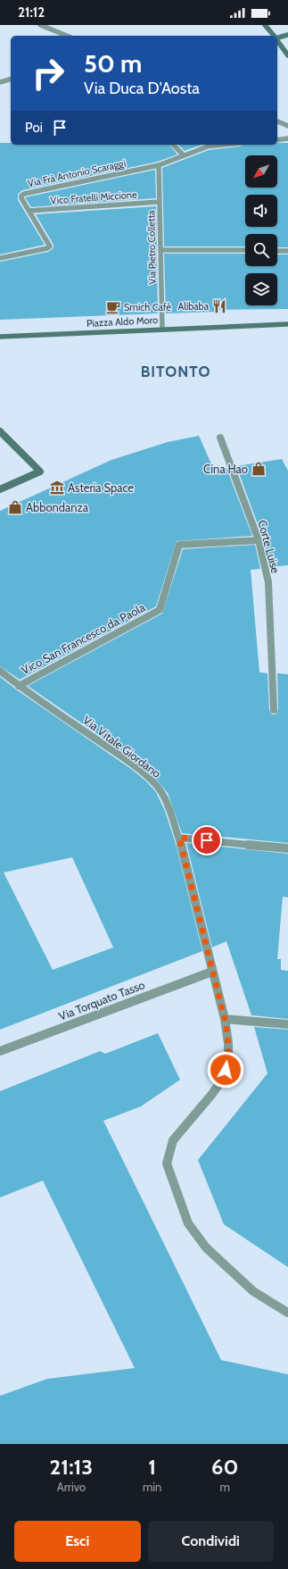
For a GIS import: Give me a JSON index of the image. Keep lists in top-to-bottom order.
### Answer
{
  "streets": {
    "street": [
      "Via Frà Antonio Scaraggi",
      "Vico Fratelli Miccione",
      "Via Pietro Colletta",
      "Piazza Aldo Moro",
      "Corte Luise",
      "Vico San Francesco da Paola",
      "Via Vitale Giordano",
      "Via Torquato Tasso"
    ]
  },
  "crossings": [
    ["Via Frà Antonio Scaraggi", "Vico Fratelli Miccione"],
    ["Via Frà Antonio Scaraggi", "Via Pietro Colletta"],
    ["Vico Fratelli Miccione", "Via Pietro Colletta"],
    ["Via Pietro Colletta", "Piazza Aldo Moro"],
    ["Corte Luise", "Vico San Francesco da Paola"],
    ["Vico San Francesco da Paola", "Via Vitale Giordano"],
    ["Via Vitale Giordano", "Via Torquato Tasso"]
  ],
  "districts": ["BITONTO"],
  "places": {
    "restaurant": ["Alibaba"],
    "cafe": ["Smich Cafè"],
    "shop": ["Cina Hao", "Abbondanza"],
    "museum": ["Asteria Space"]
  },
  "north": "bottom left",
  "page": {
    "status": "21:12",
    "turn": ["50 m", "Via Duca D'Aosta"],
    "then": "Poi",
    "eta": [
      "21:13",
      "Arrivo",
      "1",
      "min",
      "60",
      "m"
    ],
    "buttons": ["Esci", "Condividi"]
  }
}
